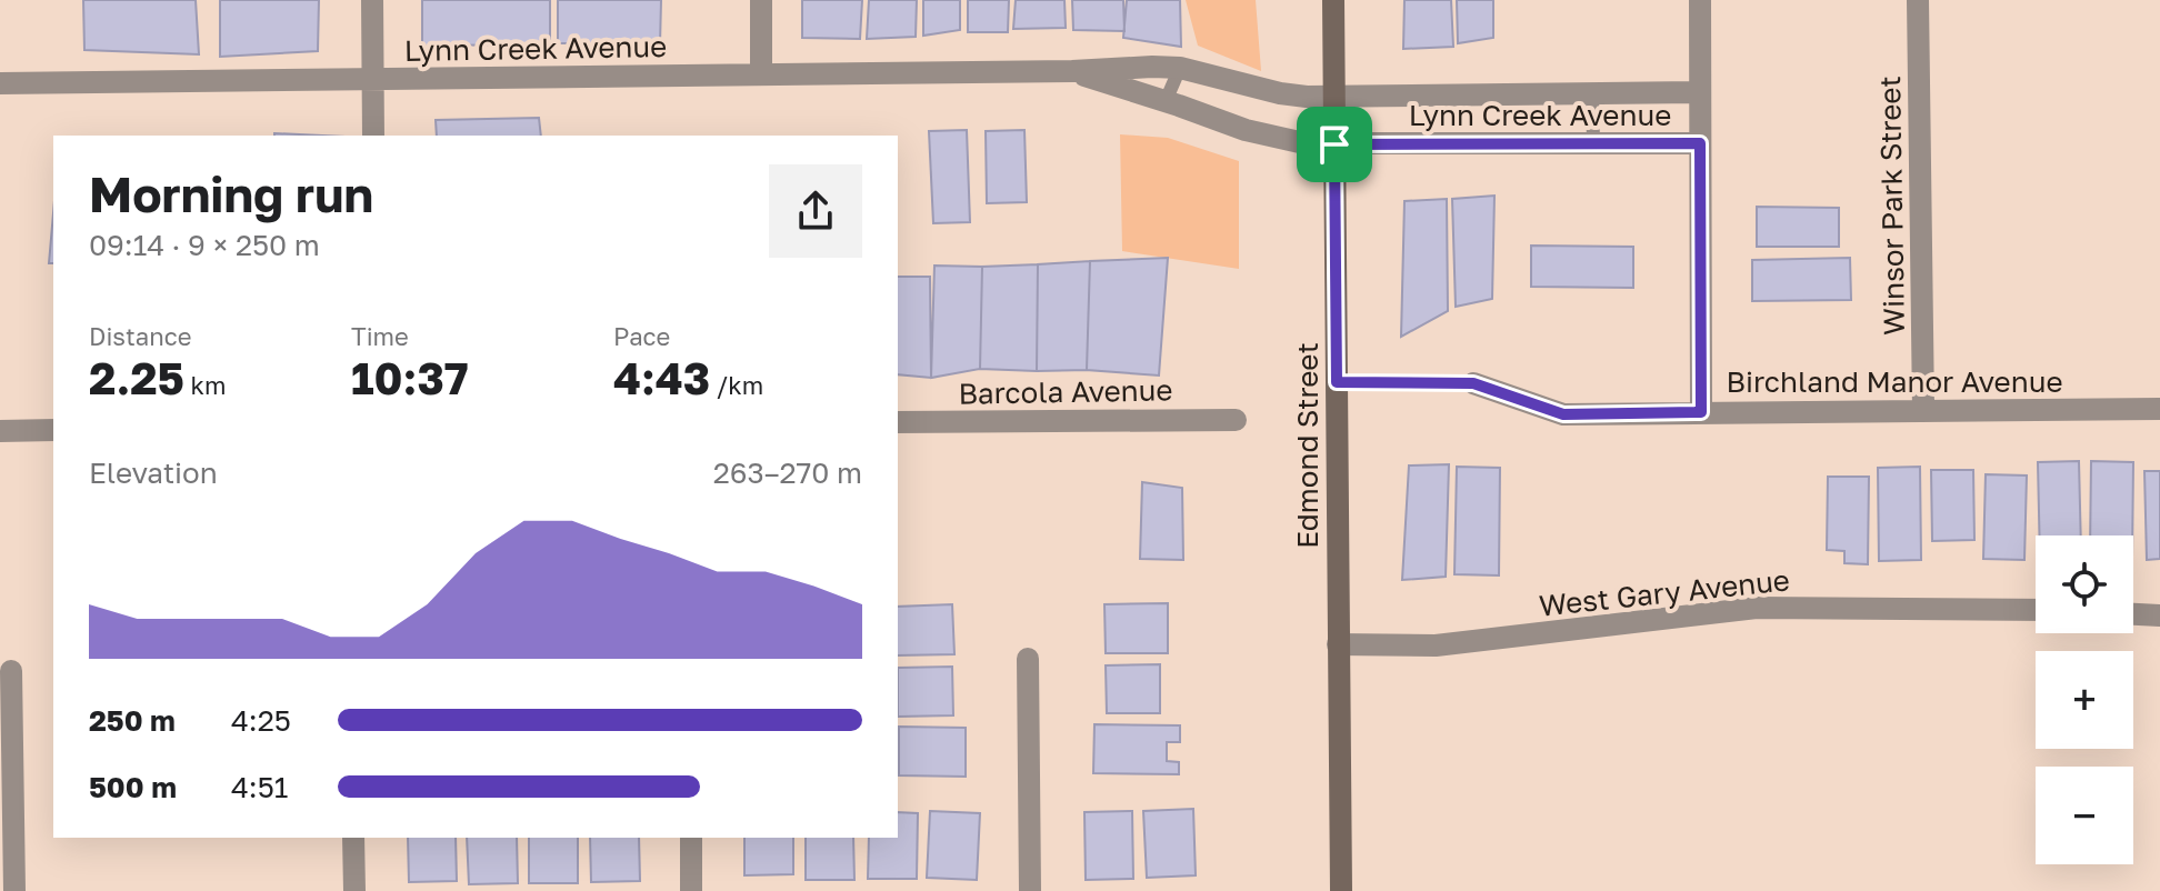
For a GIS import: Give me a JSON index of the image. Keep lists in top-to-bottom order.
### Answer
{
  "streets": {
    "street": [
      "Lynn Creek Avenue",
      "Winsor Park Street",
      "Birchland Manor Avenue",
      "Barcola Avenue",
      "Edmond Street",
      "West Gary Avenue"
    ]
  },
  "crossings": [
    ["Lynn Creek Avenue", "Edmond Street"],
    ["Winsor Park Street", "Birchland Manor Avenue"],
    ["Edmond Street", "West Gary Avenue"]
  ],
  "page": {
    "heading": ["Morning run", "09:14 · 9 × 250 m"],
    "stats": [
      ["Distance", "2.25 km"],
      ["Time", "10:37"],
      ["Pace", "4:43 /km"]
    ],
    "chart": ["Elevation", "263–270 m"],
    "map_buttons": ["+", "−"],
    "list": [
      {
        "name": "250 m",
        "note": "4:25"
      },
      {
        "name": "500 m",
        "note": "4:51"
      }
    ]
  }
}
